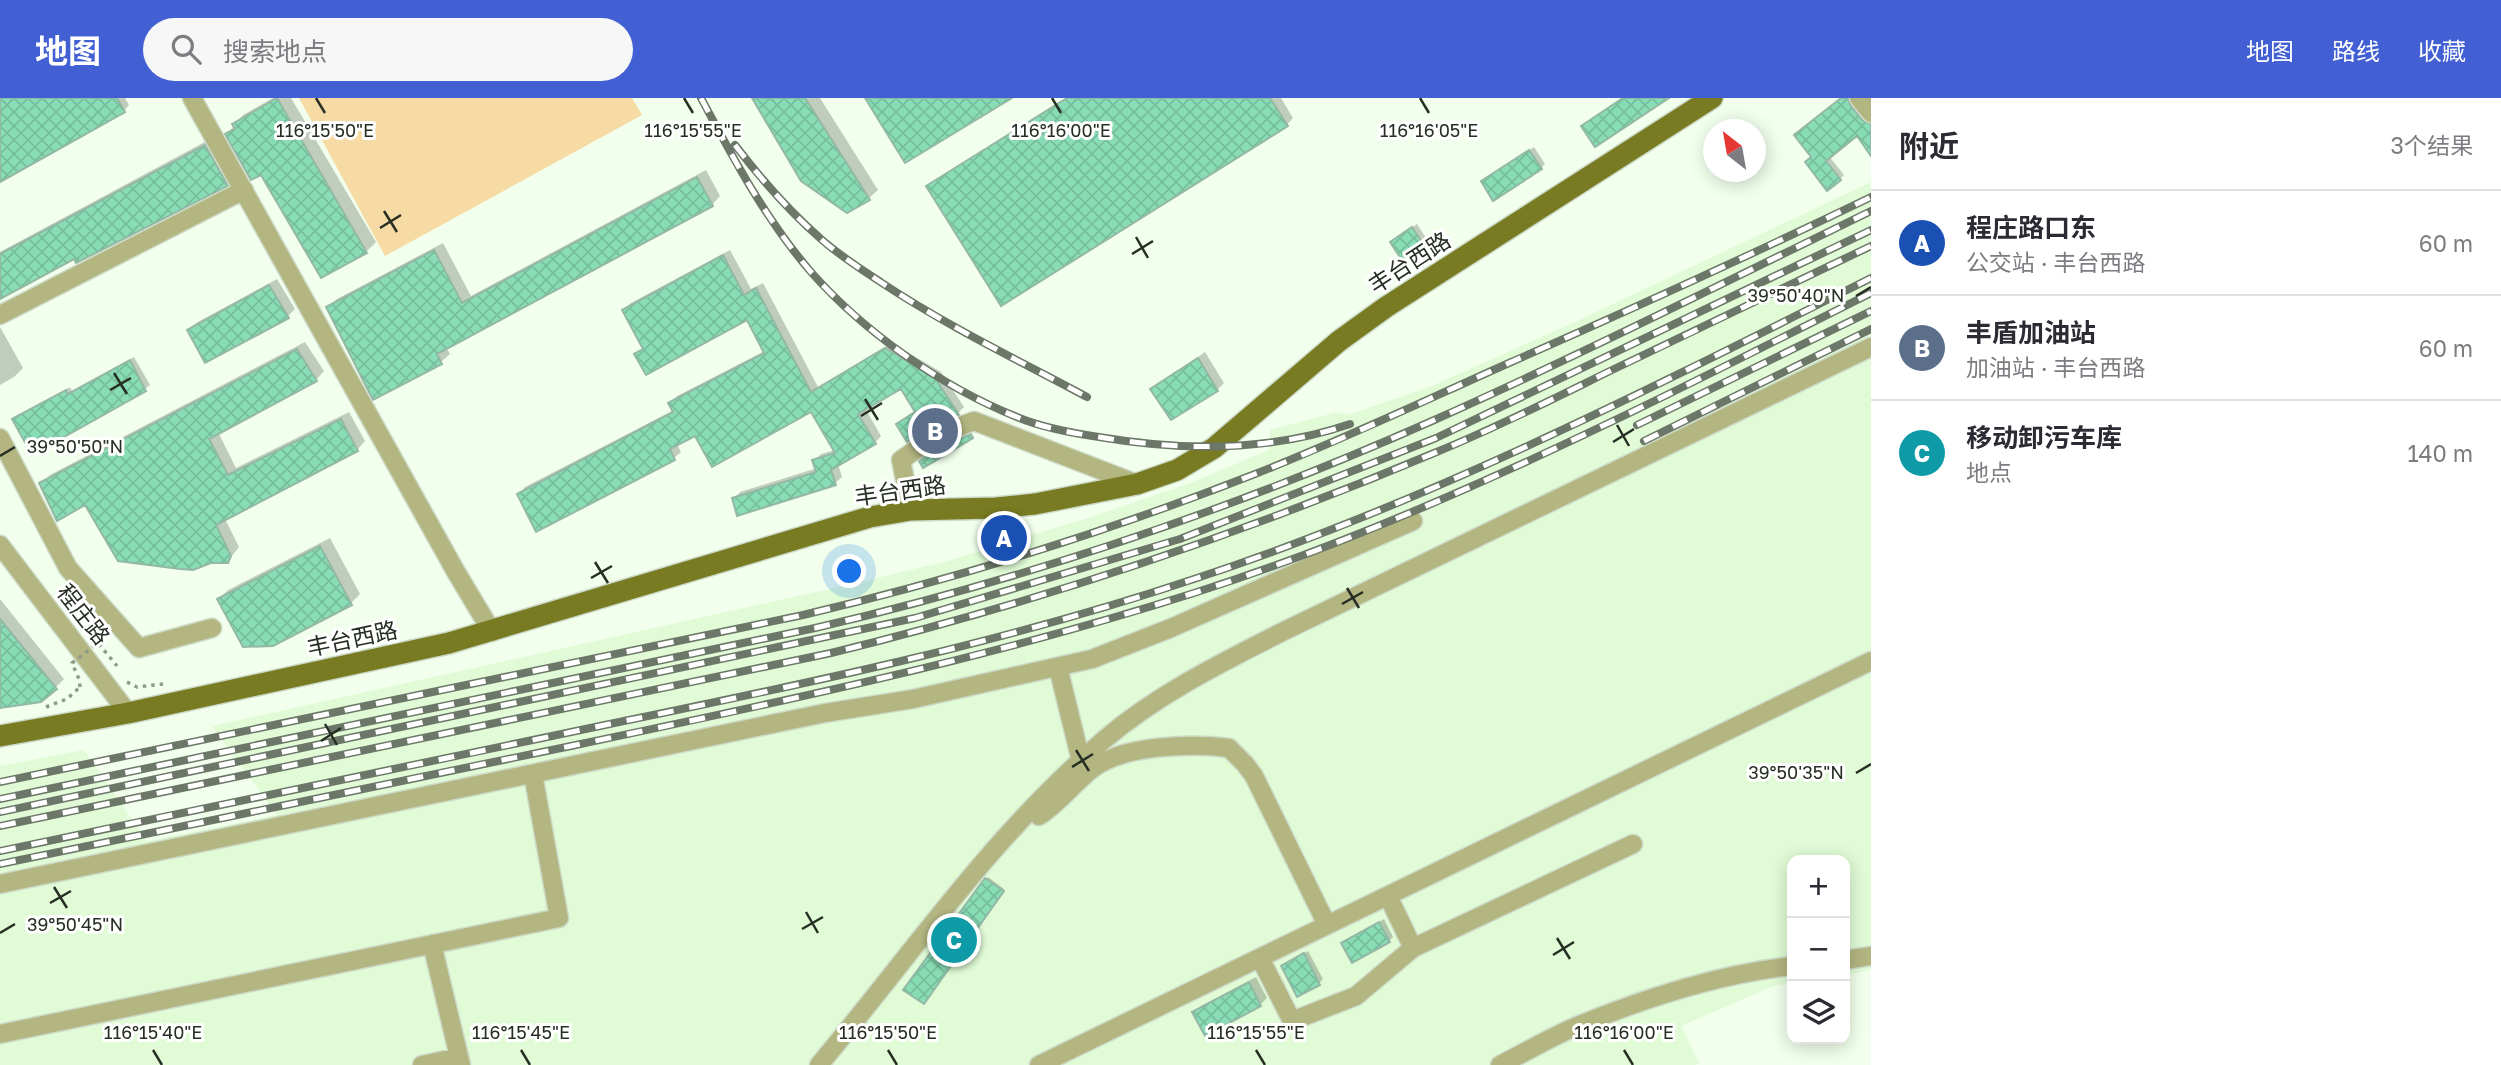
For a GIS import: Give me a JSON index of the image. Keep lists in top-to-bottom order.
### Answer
{
  "streets": {
    "main road": ["丰台西路"],
    "street": ["程庄路"]
  },
  "crossings": [
    ["丰台西路", "程庄路"]
  ],
  "north": "top left",
  "page": {
    "header": "地图",
    "search": "搜索地点",
    "nav": ["地图", "路线", "收藏"],
    "heading": ["附近", "3个结果"],
    "list": [
      {
        "mark": "A",
        "name": "程庄路口东",
        "note": "公交站 · 丰台西路",
        "value": "60 m"
      },
      {
        "mark": "B",
        "name": "丰盾加油站",
        "note": "加油站 · 丰台西路",
        "value": "60 m"
      },
      {
        "mark": "C",
        "name": "移动卸污车库",
        "note": "地点",
        "value": "140 m"
      }
    ],
    "pins": ["B", "A", "C"],
    "map_buttons": ["+", "−"]
  },
  "coordinates": [
    "116°15'50\"E",
    "116°15'55\"E",
    "116°16'00\"E",
    "116°16'05\"E",
    "39°50'40\"N",
    "39°50'50\"N",
    "39°50'35\"N",
    "39°50'45\"N",
    "116°15'40\"E",
    "116°15'45\"E"
  ]
}
